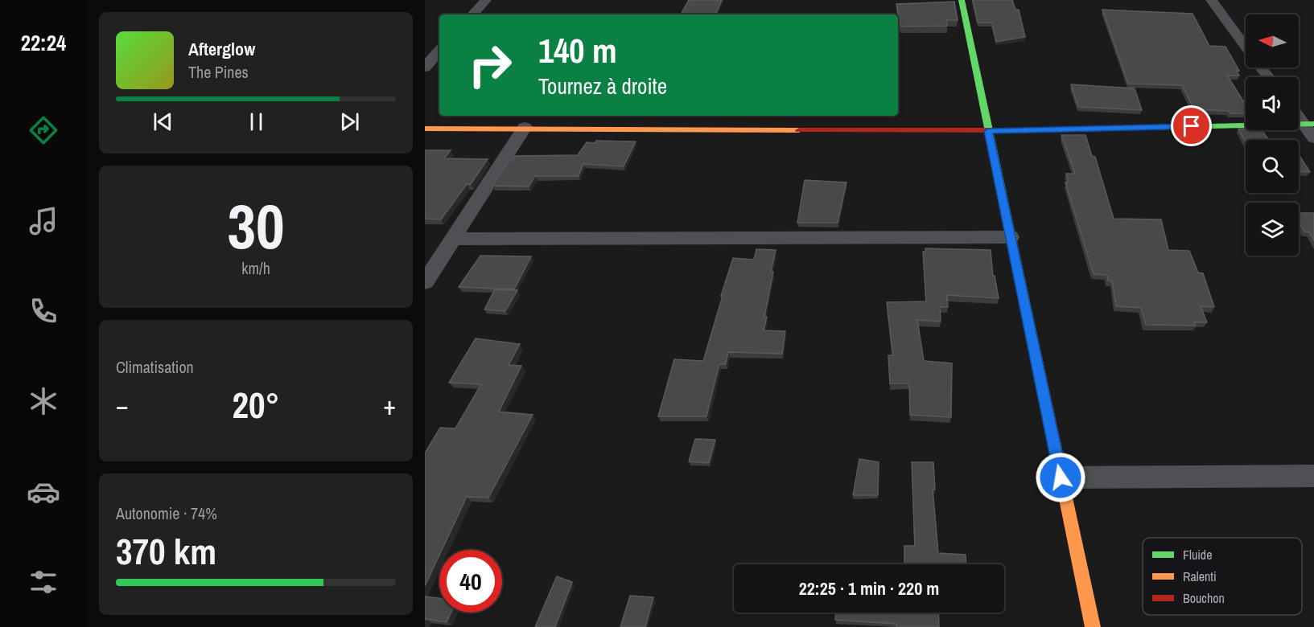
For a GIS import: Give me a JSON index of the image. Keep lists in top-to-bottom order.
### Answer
{
  "legend": ["Fluide", "Ralenti", "Bouchon"],
  "north": "left",
  "page": {
    "tabs": "22:24",
    "turn": ["140 m", "Tournez à droite"],
    "song": ["Afterglow", "The Pines"],
    "tile": [
      ["30", "km/h"],
      "Climatisation",
      ["Autonomie · 74%", "370 km"]
    ],
    "heat": ["−", "20°", "+"],
    "limit": "40",
    "trip": "22:25 · 1 min · 220 m"
  }
}
